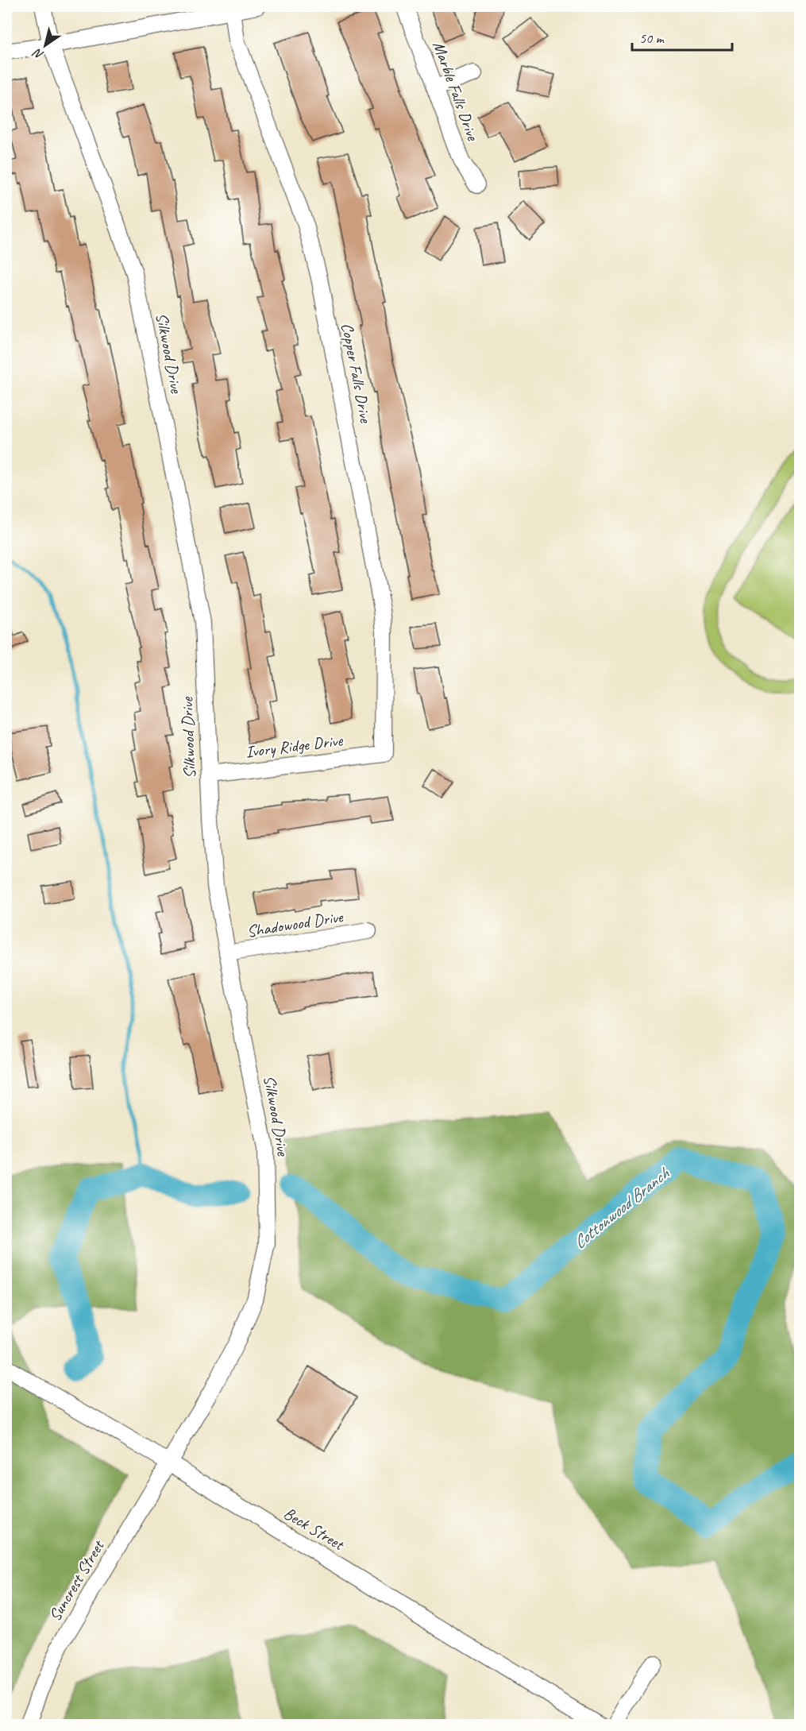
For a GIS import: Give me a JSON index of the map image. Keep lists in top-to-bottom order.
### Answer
{
  "streets": {
    "street": [
      "Marble Falls Drive",
      "Silkwood Drive",
      "Copper Falls Drive",
      "Ivory Ridge Drive",
      "Shadowood Drive",
      "Beck Street",
      "Suncrest Street"
    ]
  },
  "crossings": [
    ["Silkwood Drive", "Ivory Ridge Drive"],
    ["Silkwood Drive", "Shadowood Drive"],
    ["Silkwood Drive", "Beck Street"],
    ["Silkwood Drive", "Suncrest Street"],
    ["Copper Falls Drive", "Ivory Ridge Drive"],
    ["Beck Street", "Suncrest Street"]
  ],
  "water": ["Cottonwood Branch"],
  "scale_bar": "50 m",
  "north": "bottom left"
}
